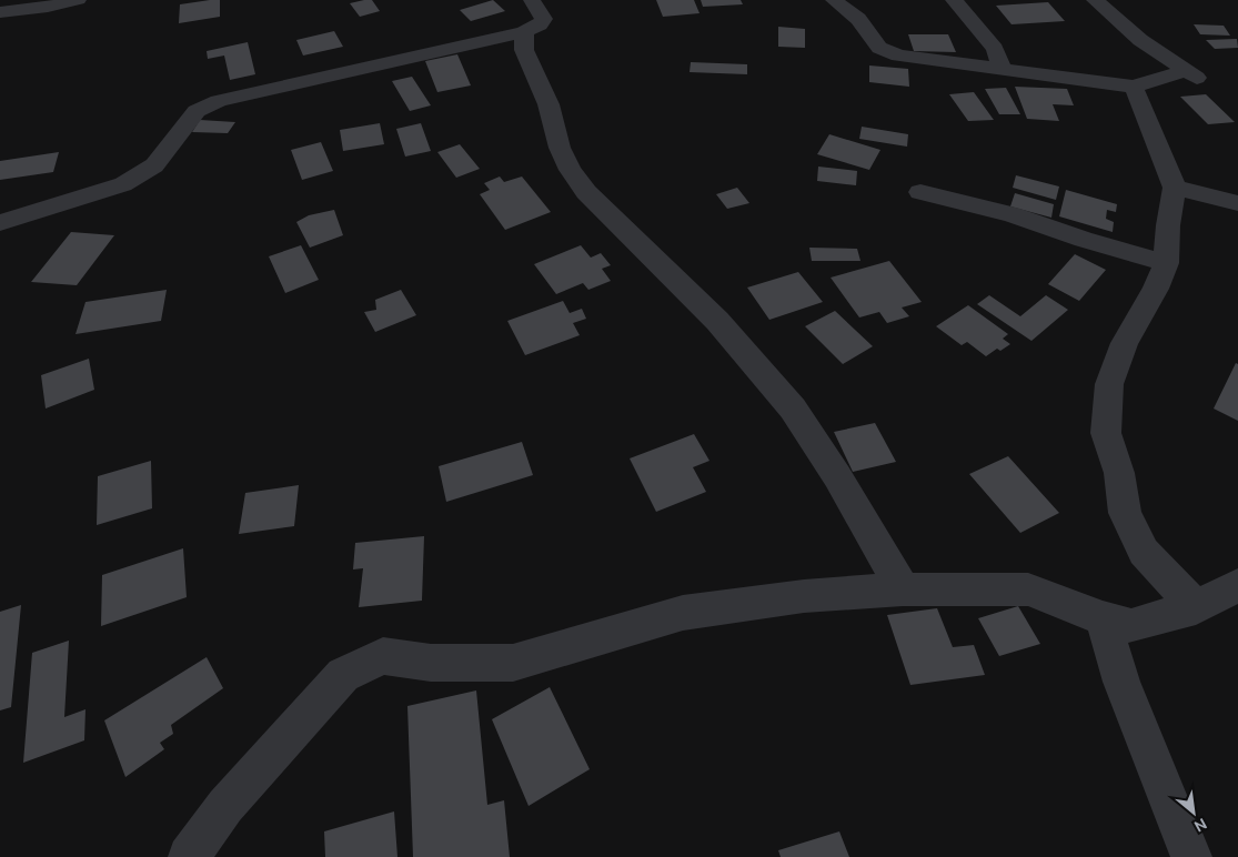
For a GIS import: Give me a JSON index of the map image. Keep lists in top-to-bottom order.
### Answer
{
  "north": "bottom right"
}
